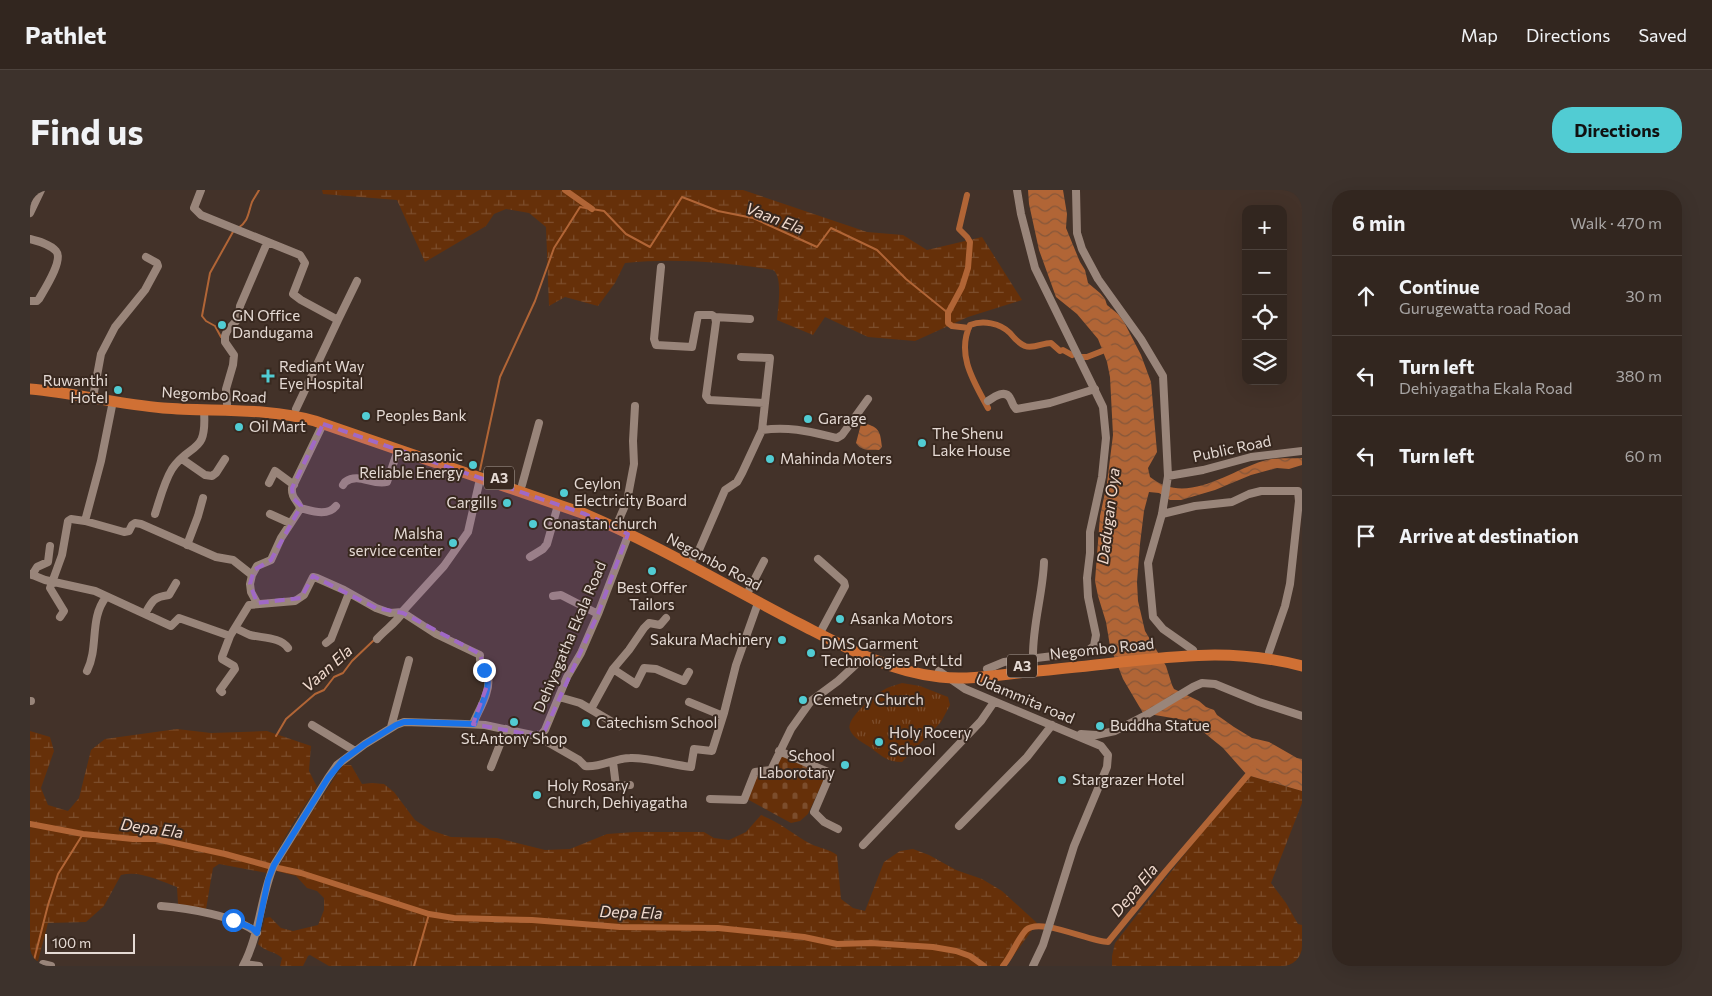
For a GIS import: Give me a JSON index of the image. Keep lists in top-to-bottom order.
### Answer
{
  "streets": {
    "highway": ["Negombo Road", "A3"],
    "street": ["Public Road", "Dehiyagatha Ekala Road", "Udammita road"]
  },
  "crossings": [
    ["Negombo Road", "Dehiyagatha Ekala Road"],
    ["Negombo Road", "Udammita road"]
  ],
  "water": ["Vaan Ela", "Dadugan Oya", "Depa Ela"],
  "places": {
    "other": [
      "GN Office Dandugama",
      "Ruwanthi Hotel",
      "Peoples Bank",
      "Garage",
      "Oil Mart",
      "The Shenu Lake House",
      "Mahinda Moters",
      "Panasonic Reliable Energy",
      "Ceylon Electricity Board",
      "Cargills",
      "Conastan church",
      "Malsha service center",
      "Best Offer Tailors",
      "Asanka Motors",
      "Sakura Machinery",
      "DMS Garment Technologies Pvt Ltd",
      "Cemetry Church",
      "St.Antony Shop",
      "Catechism School",
      "Buddha Statue",
      "Holy Rocery School",
      "School Laborotary",
      "Stargrazer Hotel",
      "Holy Rosary Church, Dehiyagatha"
    ],
    "health": ["Rediant Way Eye Hospital"]
  },
  "scale_bar": "100 m",
  "page": {
    "header": "Pathlet",
    "nav": ["Map", "Directions", "Saved"],
    "buttons": "Directions",
    "title": "Find us",
    "heading": ["6 min", "Walk · 470 m"],
    "map_buttons": ["+", "−"],
    "list": [
      ["Continue", "Gurugewatta road Road", "30 m"],
      ["Turn left", "Dehiyagatha Ekala Road", "380 m"],
      ["Turn left", "60 m"],
      "Arrive at destination"
    ],
    "scale": "100 m"
  }
}
